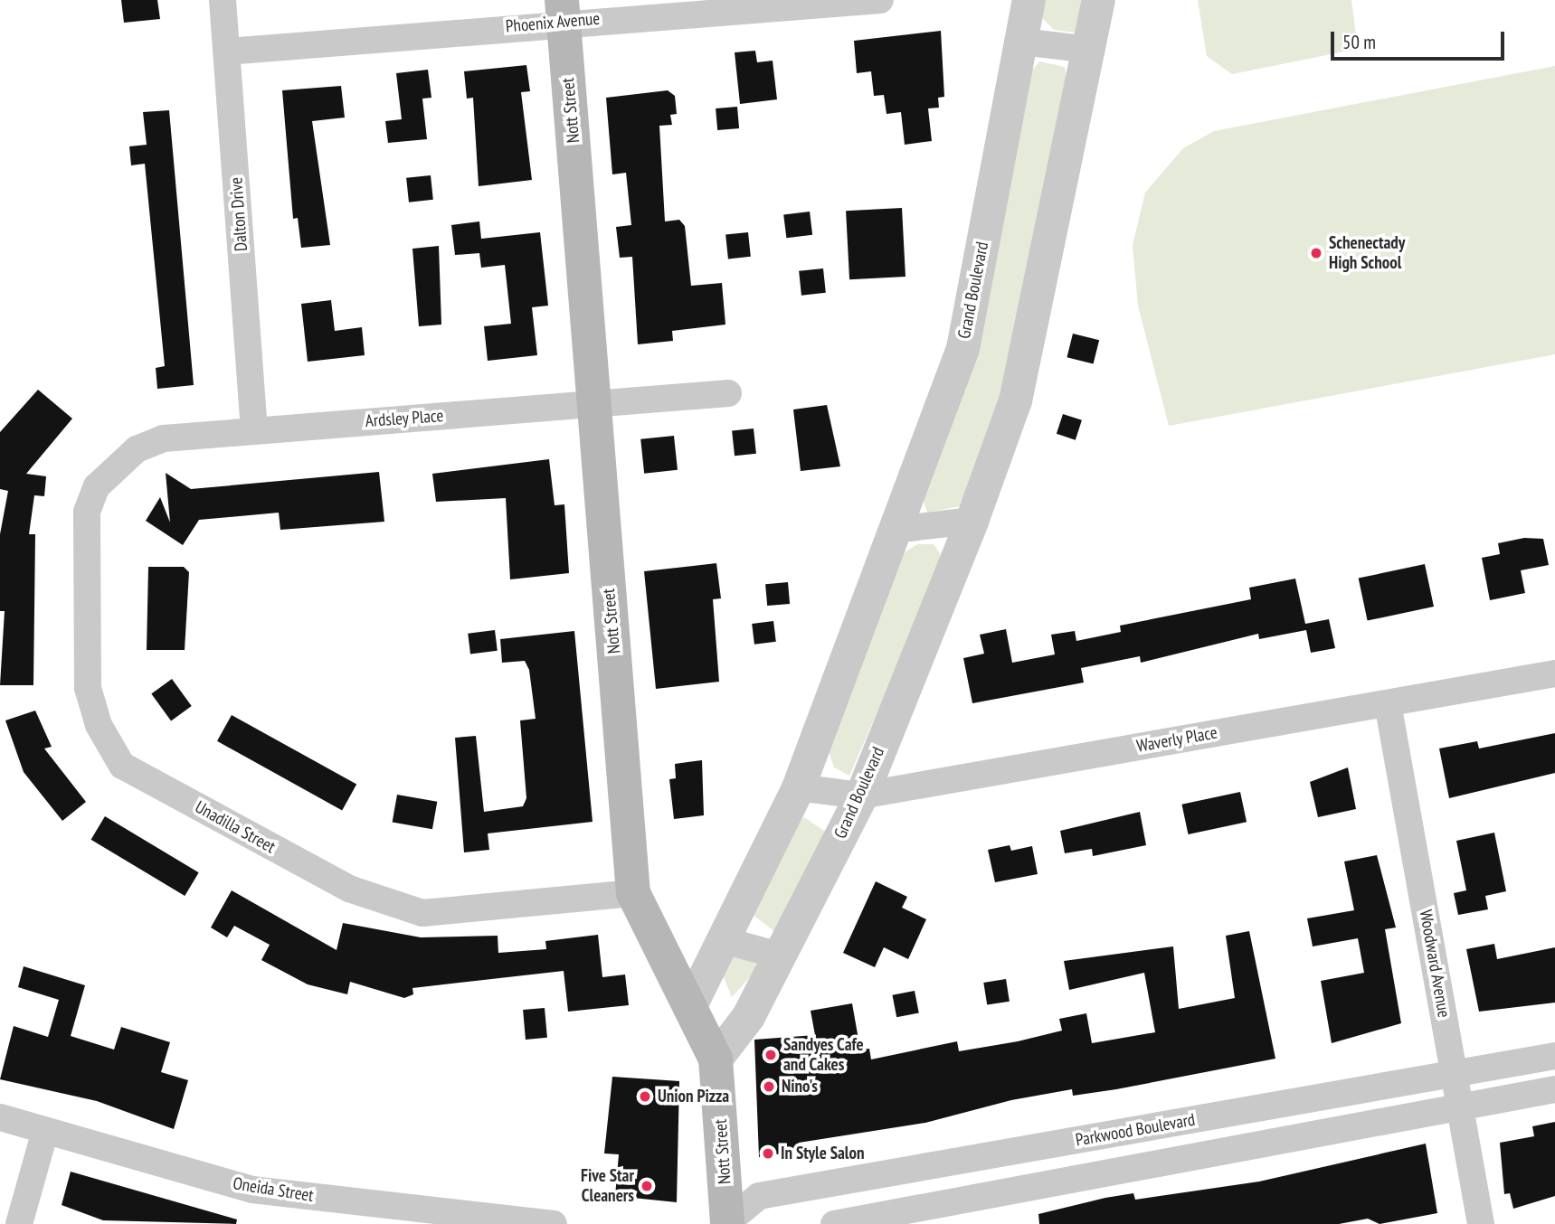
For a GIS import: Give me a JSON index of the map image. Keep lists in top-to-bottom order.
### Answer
{
  "streets": {
    "main road": ["Nott Street"],
    "street": [
      "Phoenix Avenue",
      "Dalton Drive",
      "Grand Boulevard",
      "Ardsley Place",
      "Waverly Place",
      "Unadilla Street",
      "Woodward Avenue",
      "Parkwood Boulevard",
      "Oneida Street"
    ]
  },
  "crossings": [
    ["Phoenix Avenue", "Nott Street"],
    ["Phoenix Avenue", "Dalton Drive"],
    ["Nott Street", "Grand Boulevard"],
    ["Nott Street", "Ardsley Place"],
    ["Nott Street", "Unadilla Street"],
    ["Nott Street", "Parkwood Boulevard"],
    ["Dalton Drive", "Ardsley Place"],
    ["Grand Boulevard", "Waverly Place"],
    ["Ardsley Place", "Unadilla Street"],
    ["Waverly Place", "Woodward Avenue"],
    ["Woodward Avenue", "Parkwood Boulevard"]
  ],
  "places": [
    "Schenectady High School",
    "Sandyes Cafe and Cakes",
    "Nino's",
    "Union Pizza",
    "In Style Salon",
    "Five Star Cleaners"
  ],
  "scale_bar": "50 m"
}
